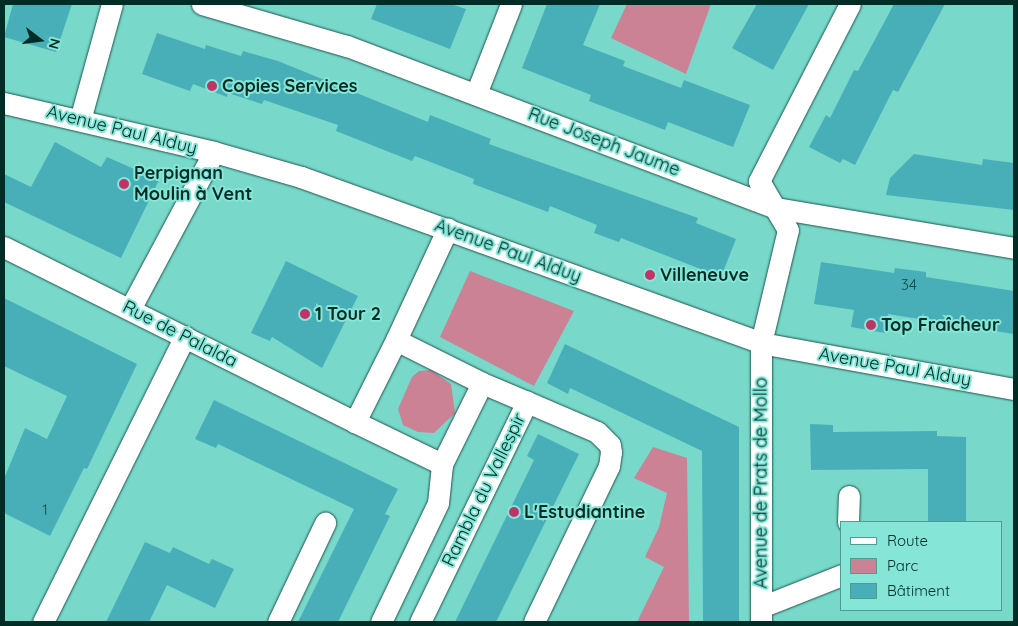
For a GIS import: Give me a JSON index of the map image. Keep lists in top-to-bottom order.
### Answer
{
  "streets": {
    "street": [
      "Avenue Paul Alduy",
      "Rue Joseph Jaume",
      "Rue de Palalda",
      "Avenue de Prats de Mollo",
      "Rambla du Vallespir"
    ]
  },
  "crossings": [
    ["Avenue Paul Alduy", "Avenue de Prats de Mollo"],
    ["Rue Joseph Jaume", "Avenue de Prats de Mollo"],
    ["Rue de Palalda", "Rambla du Vallespir"]
  ],
  "places": [
    "Copies Services",
    "Perpignan Moulin à Vent",
    "Villeneuve",
    "1 Tour 2",
    "Top Fraîcheur",
    "L'Estudiantine"
  ],
  "house_numbers": ["34", "1"],
  "legend": ["Route", "Parc", "Bâtiment"],
  "north": "right"
}
